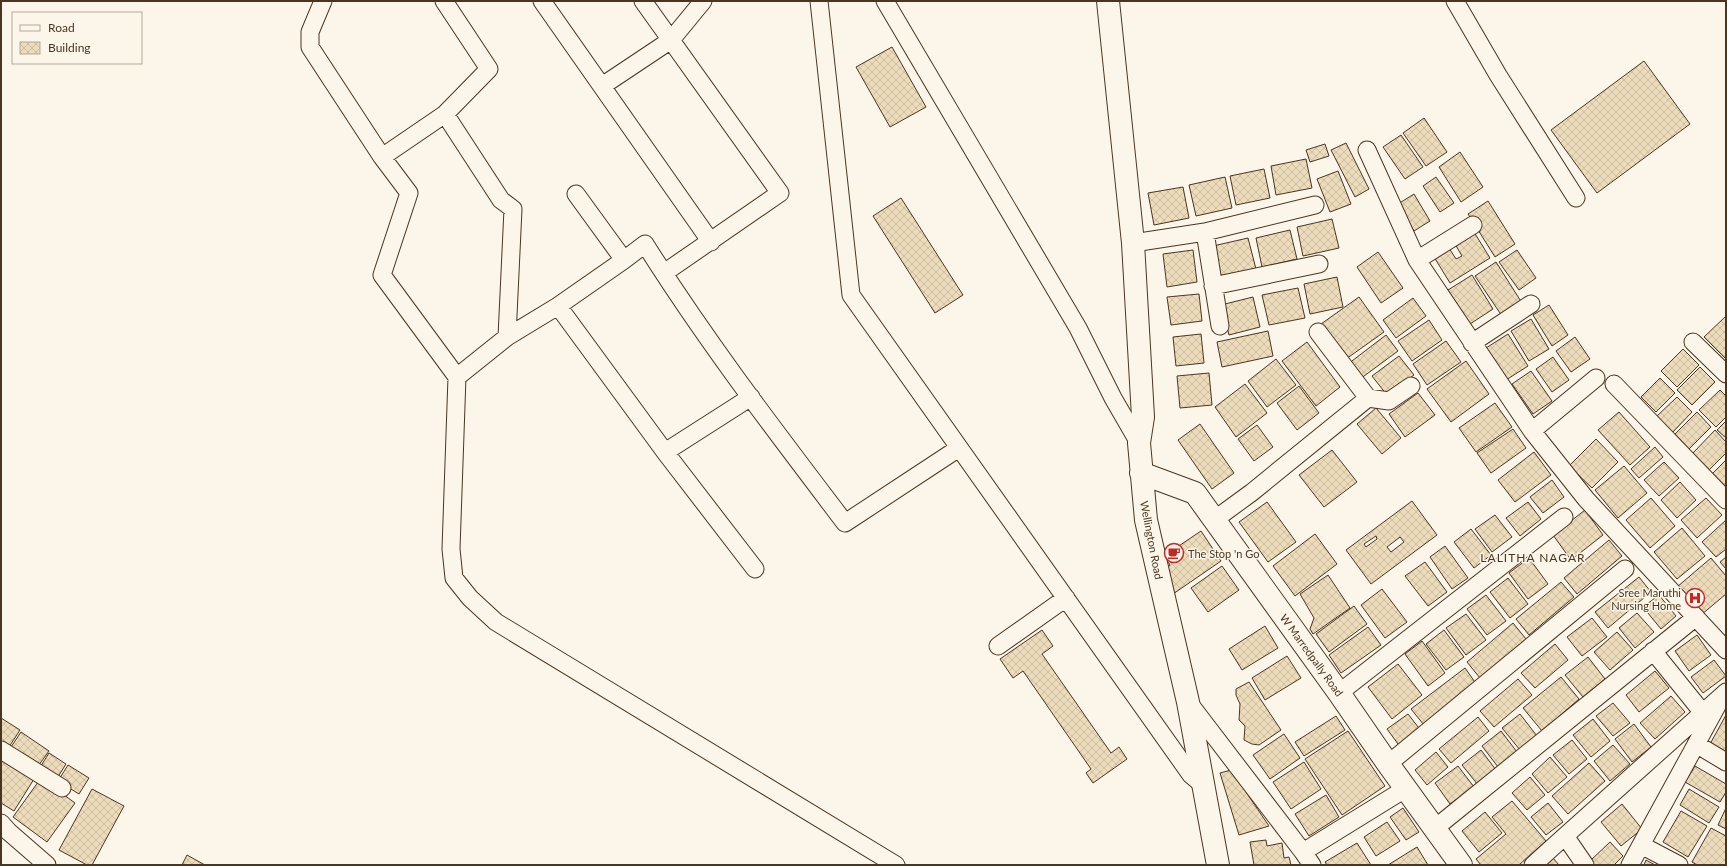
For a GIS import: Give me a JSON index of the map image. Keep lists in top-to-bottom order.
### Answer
{
  "streets": {
    "main road": ["Wellington Road", "W Marredpally Road"]
  },
  "crossings": [
    ["Wellington Road", "W Marredpally Road"]
  ],
  "districts": ["LALITHA NAGAR"],
  "places": {
    "cafe": ["The Stop 'n Go"],
    "hospital": ["Sree Maruthi Nursing Home"]
  },
  "legend": ["Road", "Building"]
}
